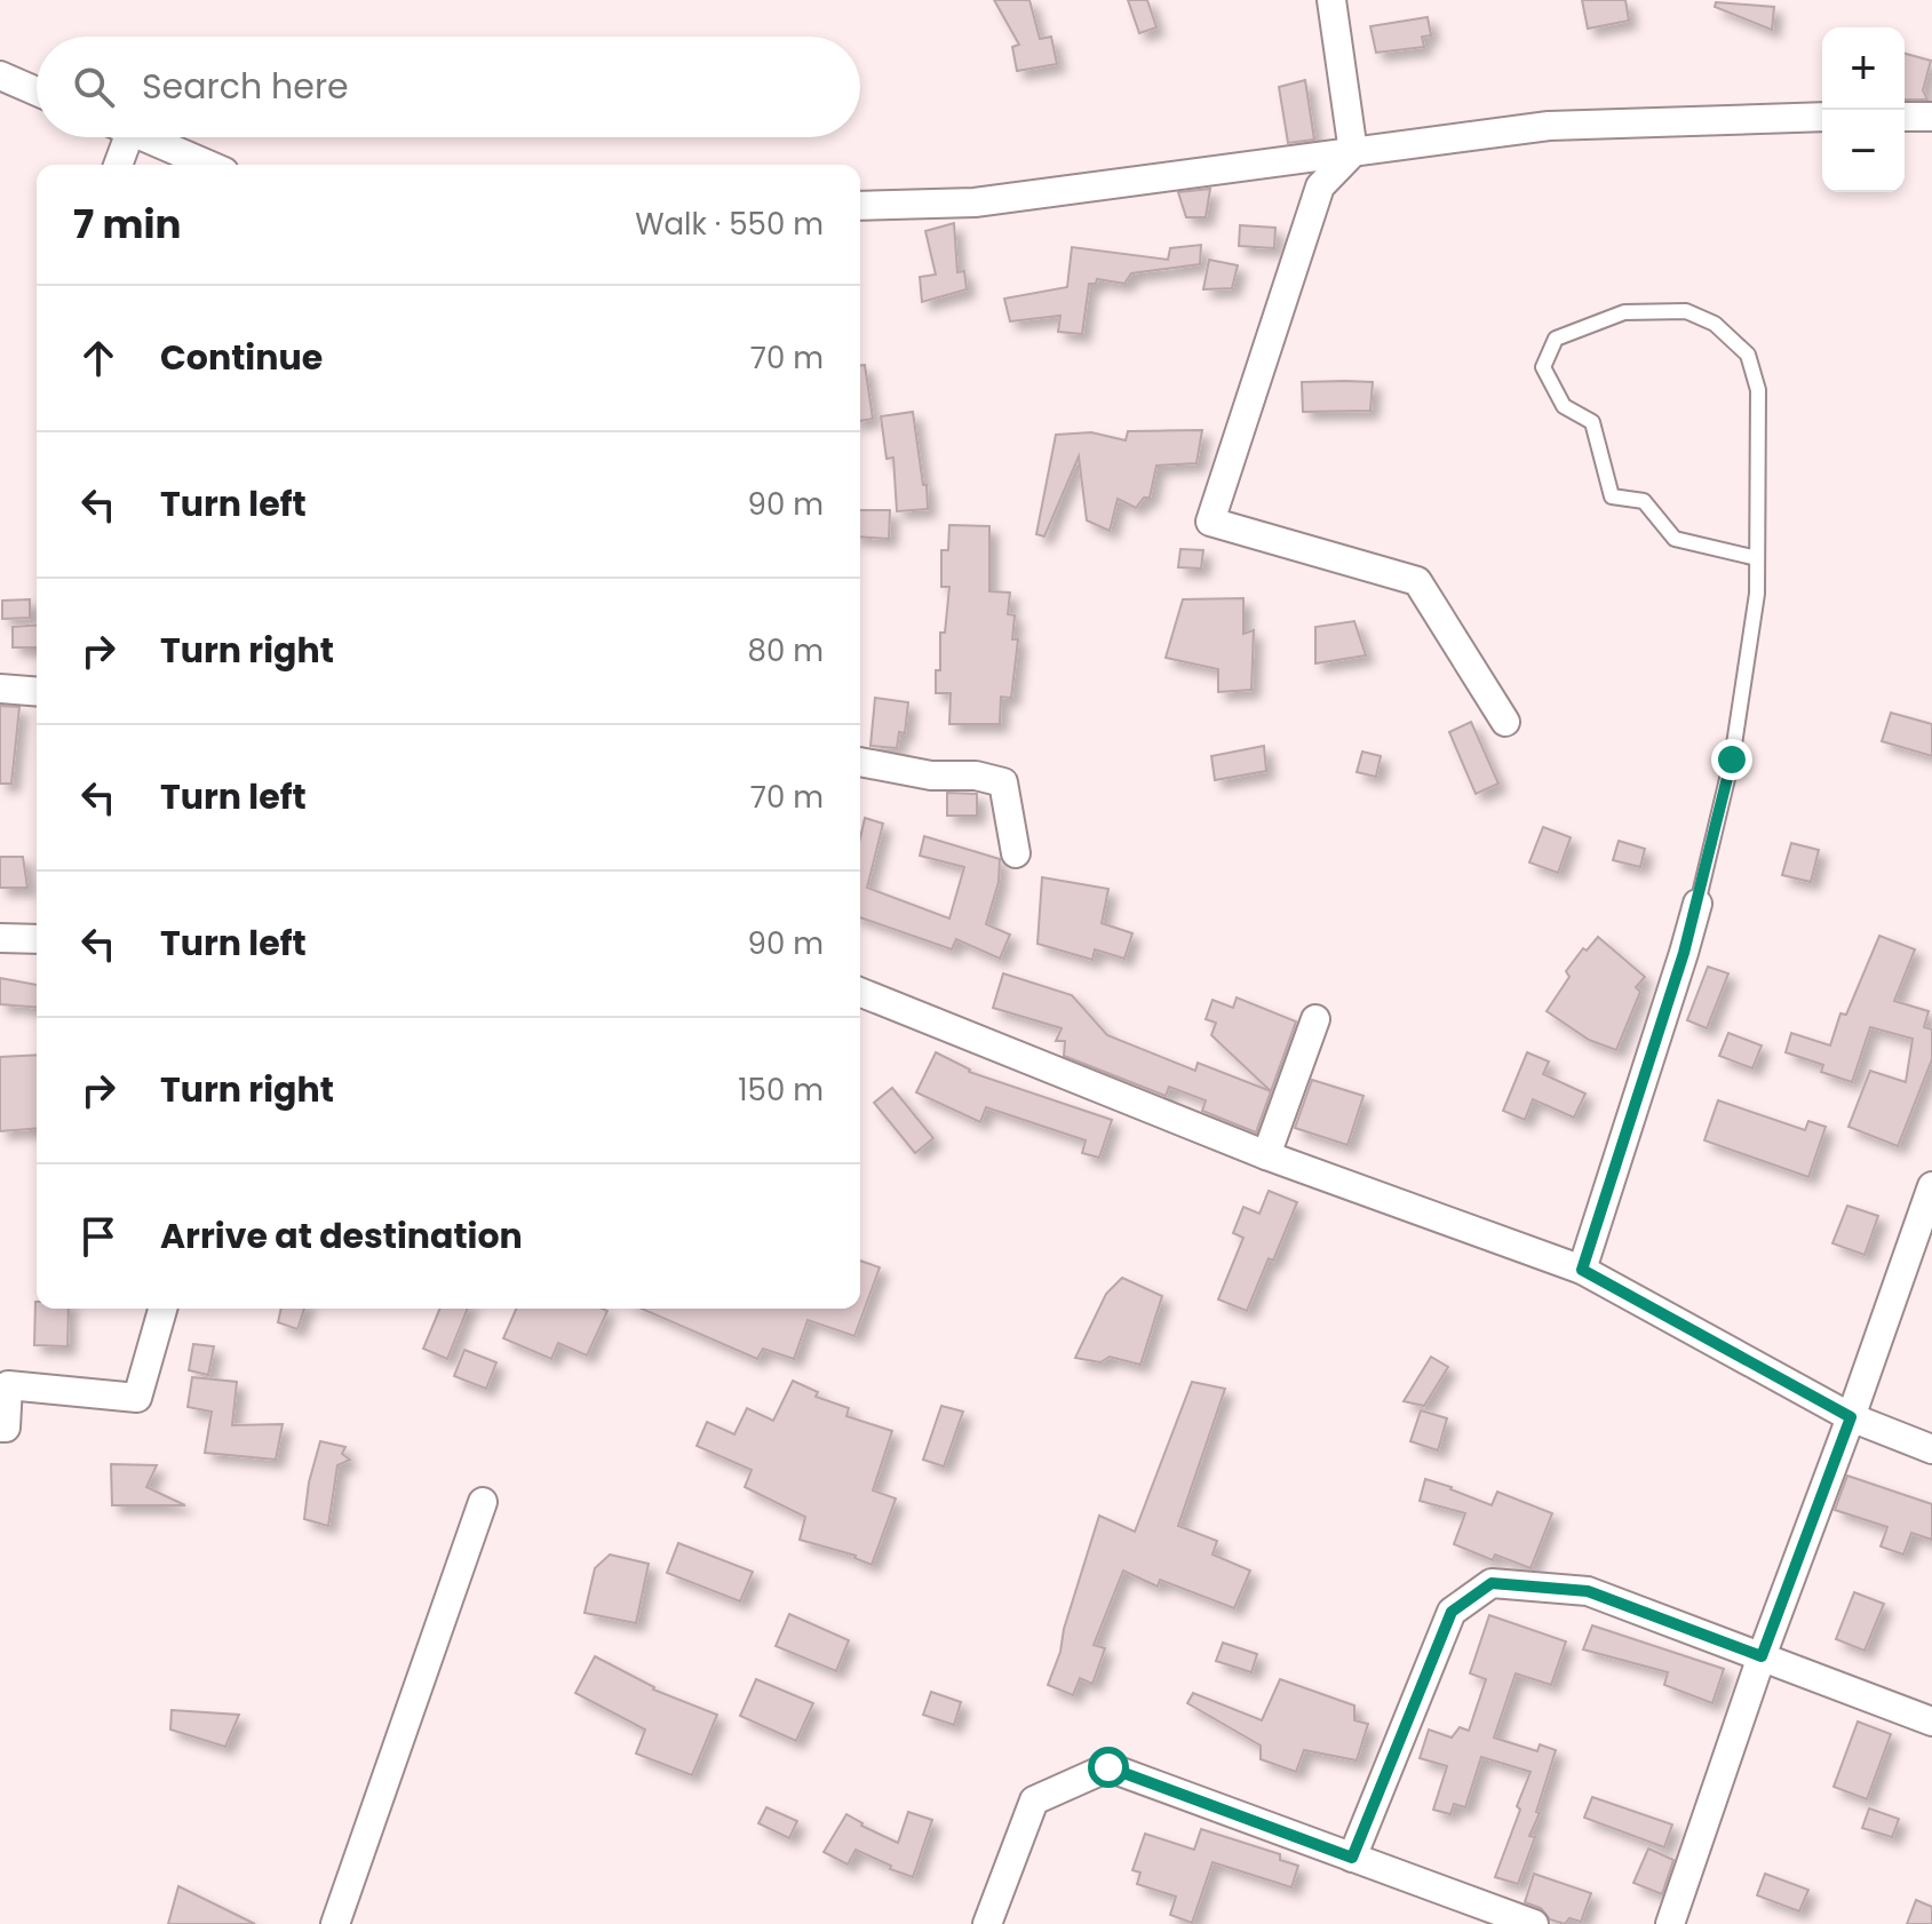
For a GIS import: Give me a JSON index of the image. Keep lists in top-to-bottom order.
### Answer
{
  "page": {
    "map_buttons": ["+", "−"],
    "search": "Search here",
    "heading": ["7 min", "Walk · 550 m"],
    "list": [
      ["Continue", "70 m"],
      ["Turn left", "90 m"],
      ["Turn right", "80 m"],
      ["Turn left", "70 m"],
      ["Turn left", "90 m"],
      ["Turn right", "150 m"],
      "Arrive at destination"
    ]
  }
}
